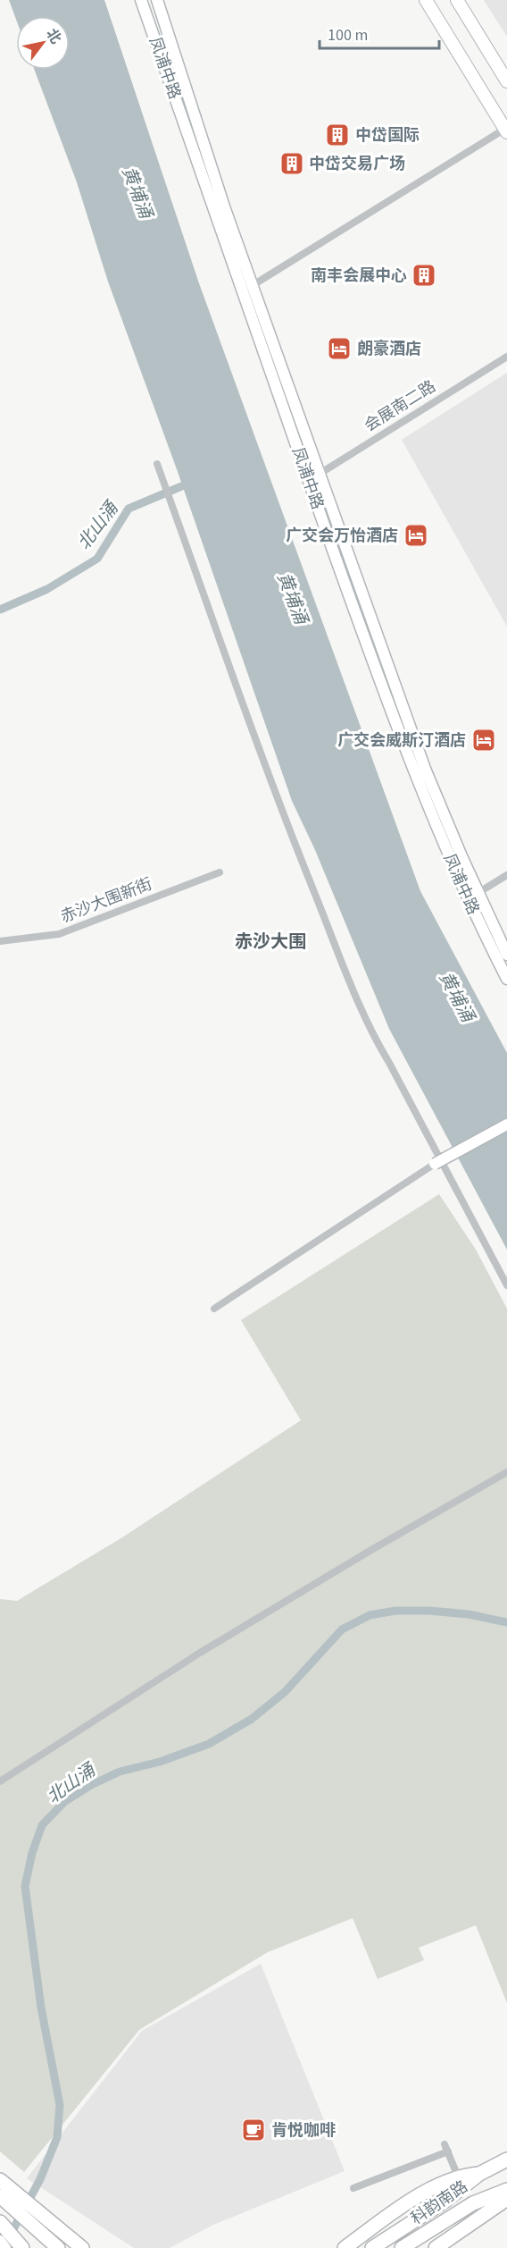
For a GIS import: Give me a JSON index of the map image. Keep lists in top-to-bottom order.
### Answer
{
  "streets": {
    "highway": ["科韵南路"],
    "street": ["凤浦中路", "会展南二路", "赤沙大围新街"]
  },
  "crossings": [
    ["凤浦中路", "会展南二路"]
  ],
  "districts": ["赤沙大围"],
  "water": ["黄埔涌", "北山涌"],
  "places": {
    "building": ["中岱国际", "中岱交易广场", "南丰会展中心"],
    "hotel": ["朗豪酒店", "广交会万怡酒店", "广交会威斯汀酒店"],
    "cafe": ["肯悦咖啡"]
  },
  "scale_bar": "100 m",
  "north": "top right"
}
